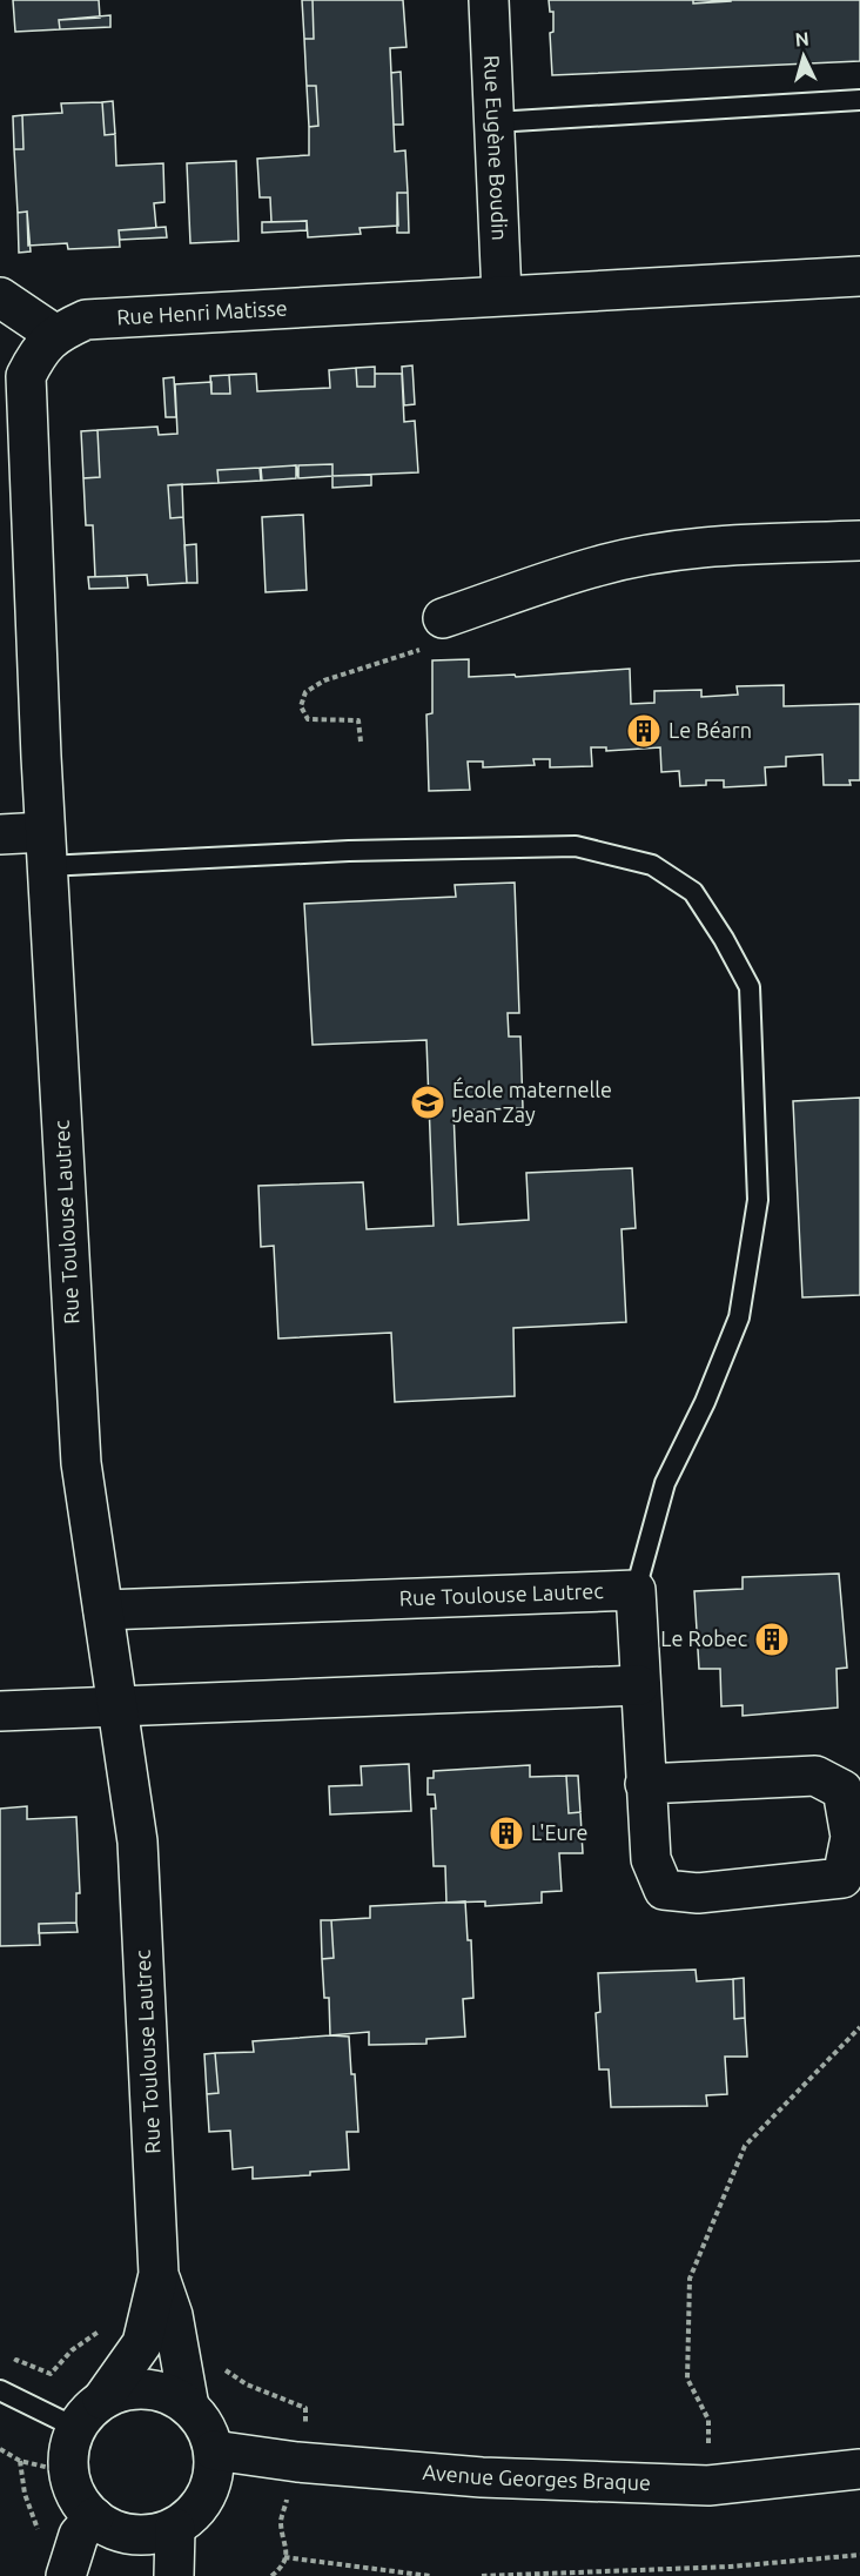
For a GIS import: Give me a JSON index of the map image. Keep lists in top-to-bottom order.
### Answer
{
  "streets": {
    "street": [
      "Rue Eugène Boudin",
      "Rue Henri Matisse",
      "Rue Toulouse Lautrec",
      "Avenue Georges Braque"
    ]
  },
  "crossings": [
    ["Rue Eugène Boudin", "Rue Henri Matisse"],
    ["Rue Henri Matisse", "Rue Toulouse Lautrec"],
    ["Rue Toulouse Lautrec", "Avenue Georges Braque"]
  ],
  "places": {
    "building": ["Le Béarn", "Le Robec", "L'Eure"],
    "school or university": ["École maternelle Jean Zay"]
  },
  "north": "top"
}
